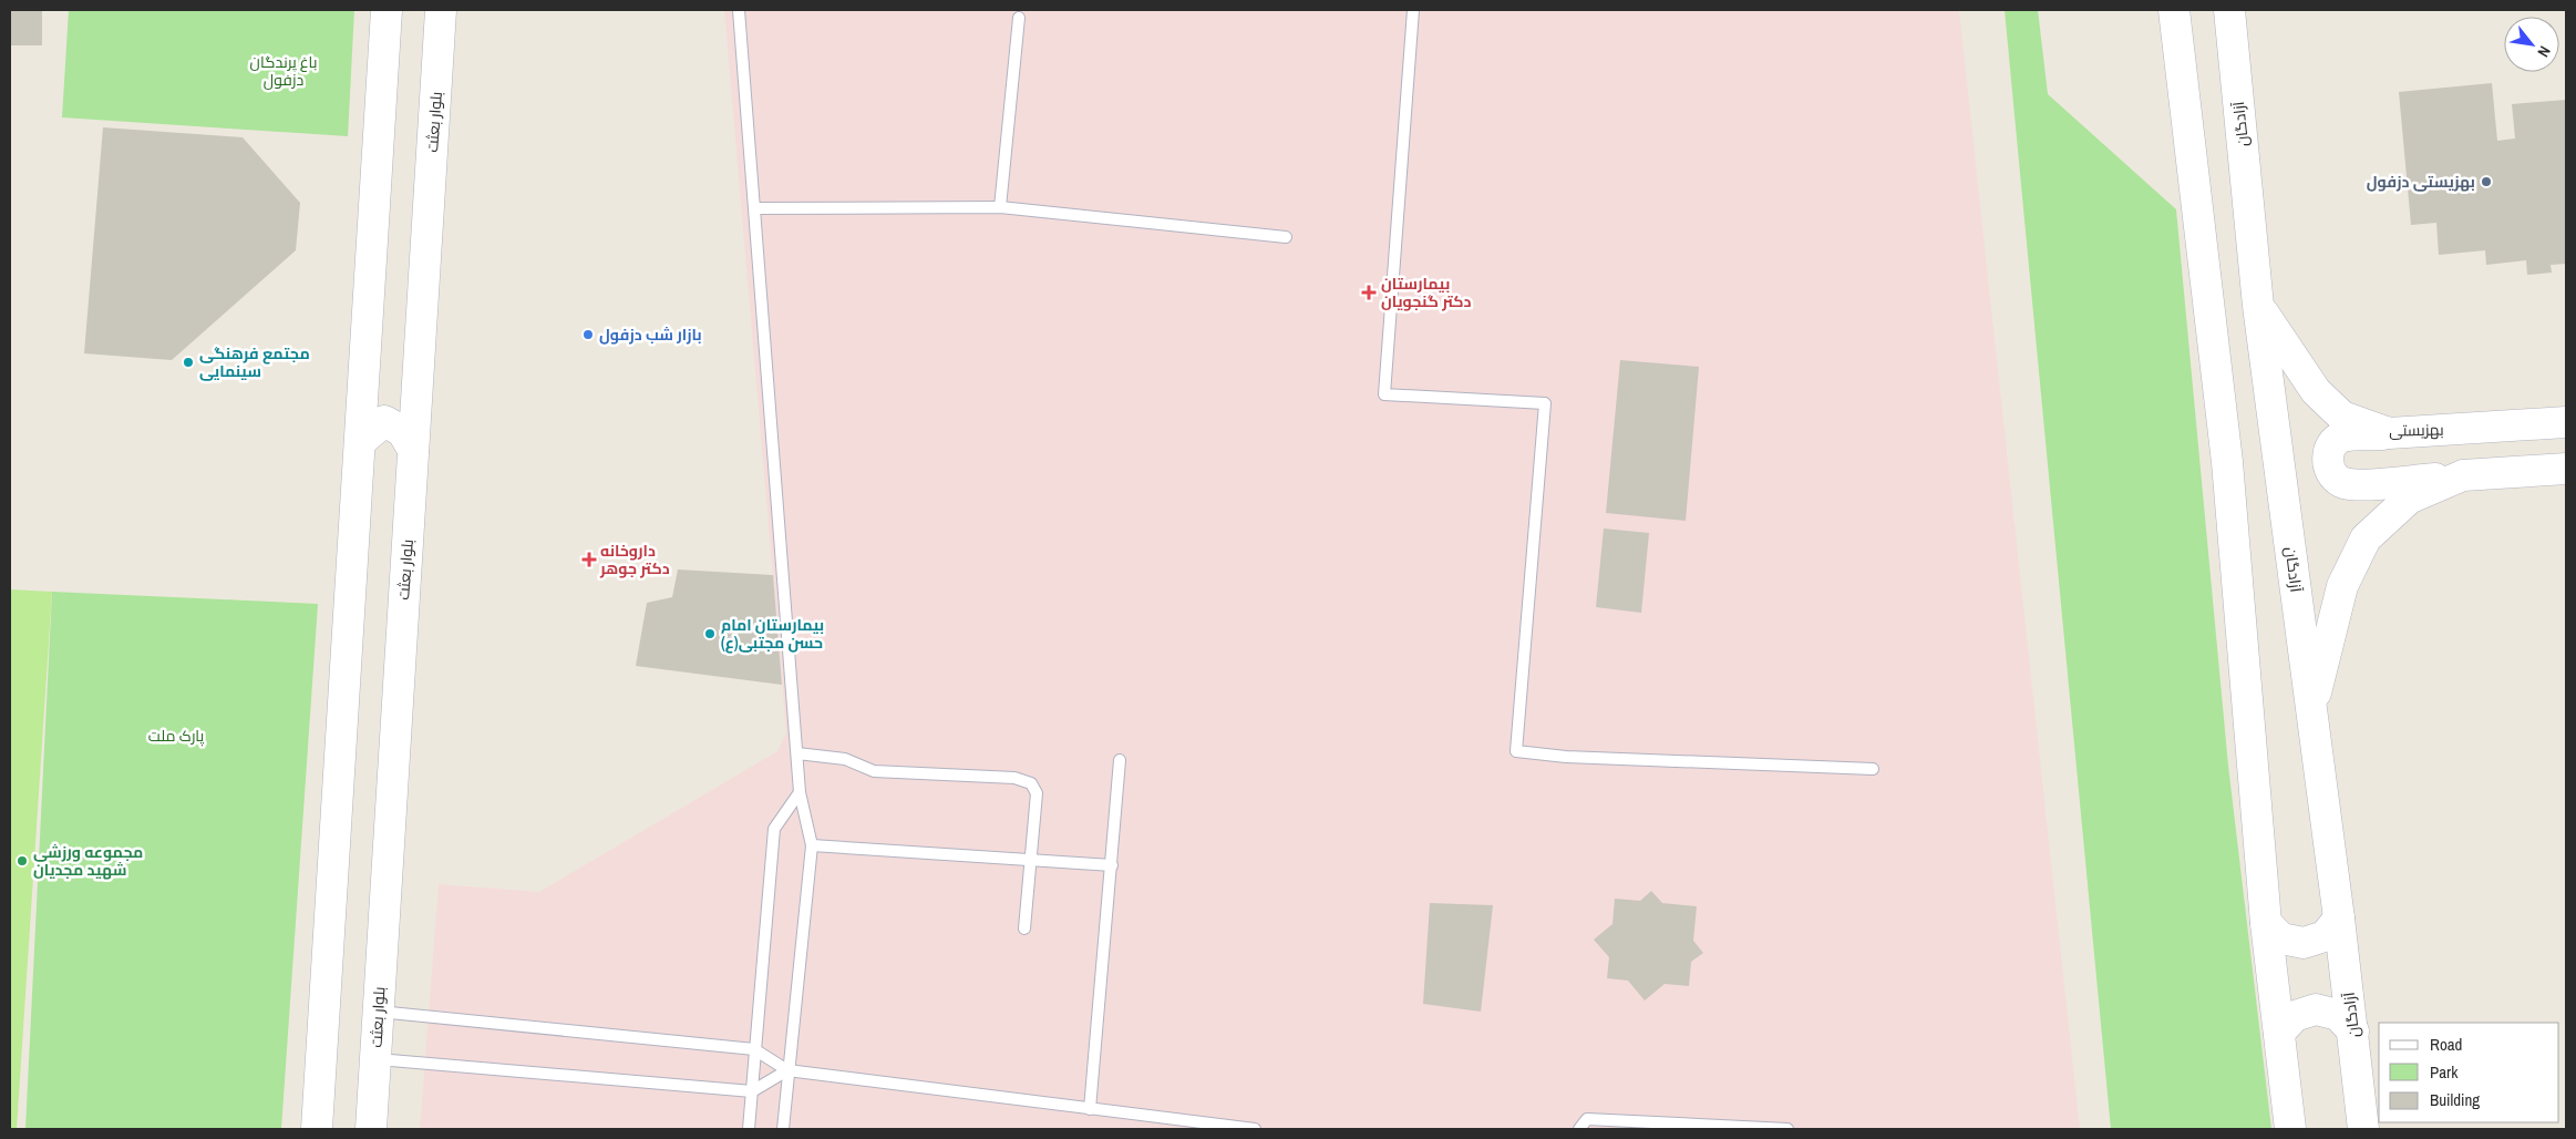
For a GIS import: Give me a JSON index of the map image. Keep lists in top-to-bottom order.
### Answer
{
  "streets": {
    "main road": ["بلوار بعثت", "آزادگان", "بهزیستی"]
  },
  "crossings": [
    ["آزادگان", "بهزیستی"]
  ],
  "parks": ["باغ پرندگان دزفول", "پارک ملت"],
  "places": {
    "other": [
      "بهزیستی دزفول",
      "بازار شب دزفول",
      "مجتمع فرهنگی سینمایی",
      "بیمارستان امام حسن مجتبی(ع)",
      "مجموعه ورزشی شهید مجدیان"
    ],
    "health": ["بیمارستان دکتر گنجویان", "داروخانه دکتر جوهر"]
  },
  "legend": ["Road", "Park", "Building"],
  "north": "bottom right"
}
